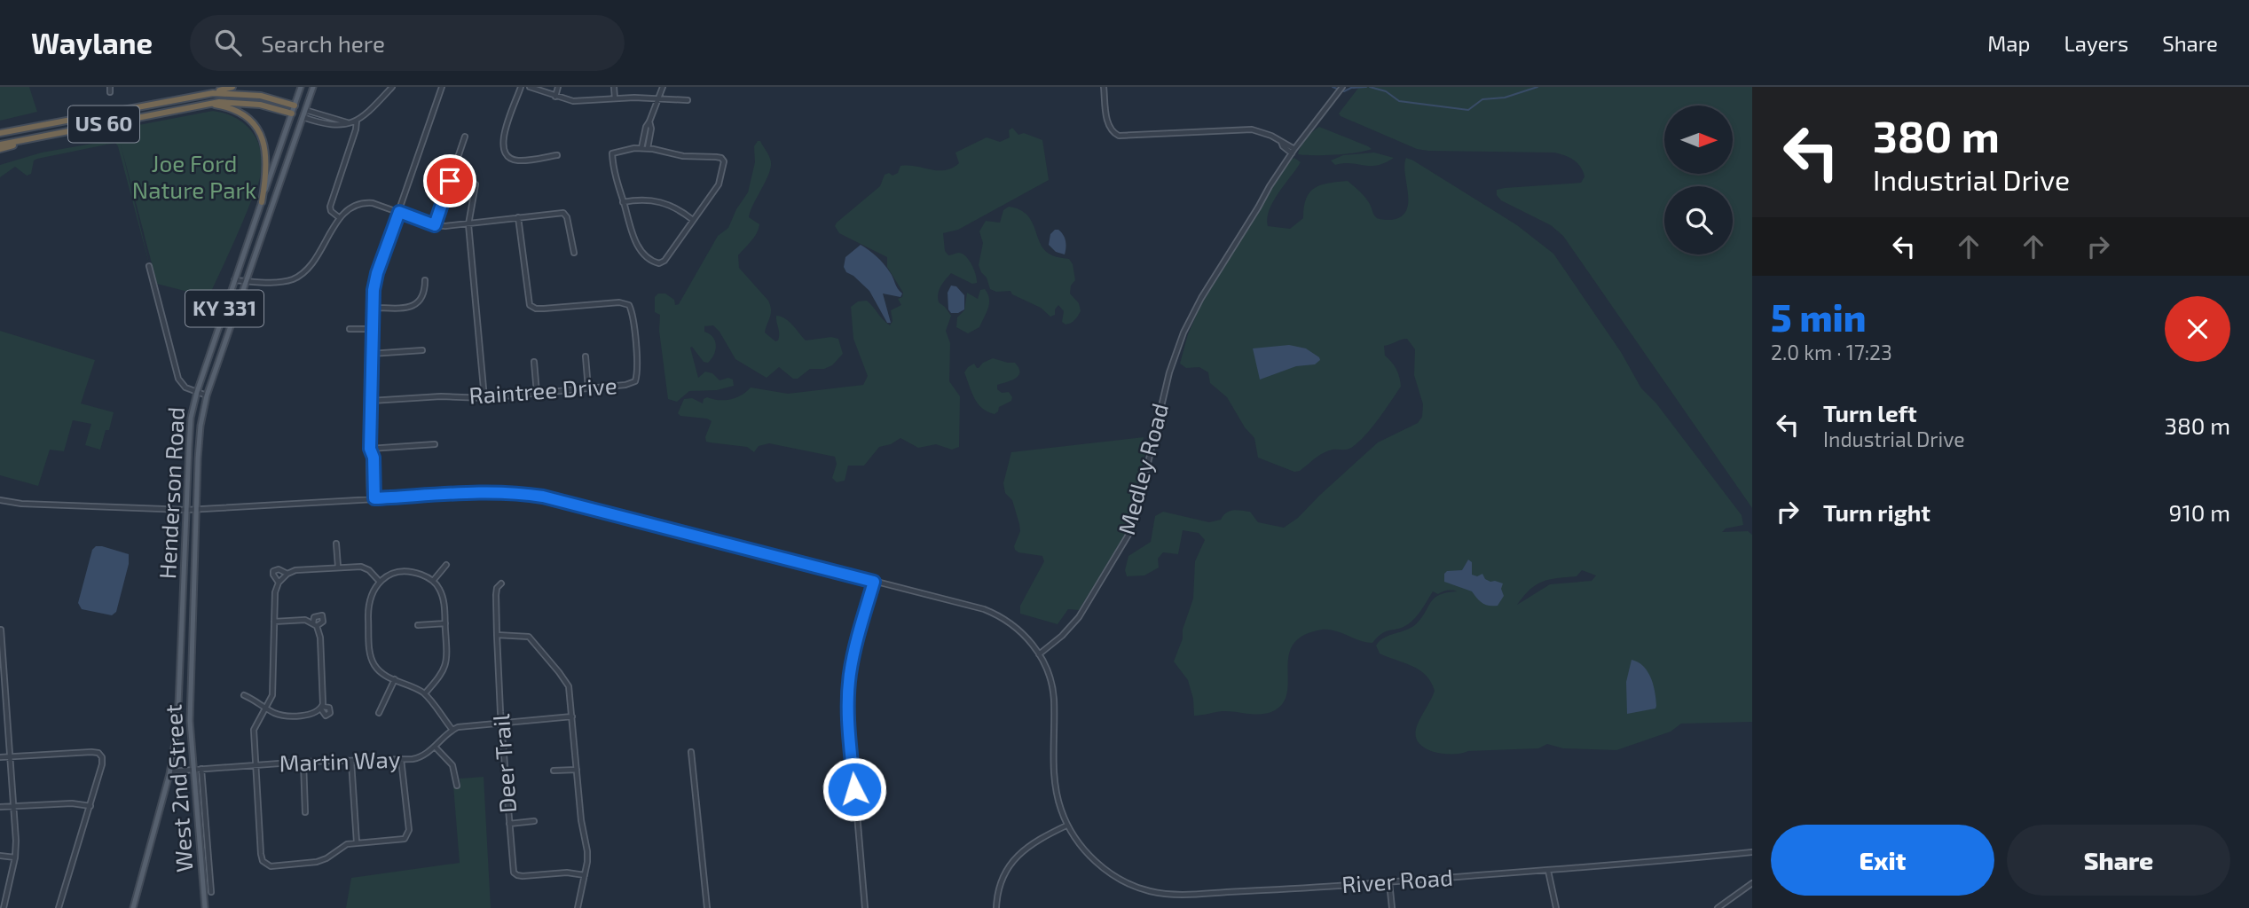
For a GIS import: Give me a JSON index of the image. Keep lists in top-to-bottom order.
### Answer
{
  "streets": {
    "highway": ["US 60"],
    "main road": ["KY 331", "Henderson Road", "West 2nd Street"],
    "street": [
      "Raintree Drive",
      "Medley Road",
      "Martin Way",
      "Deer Trail",
      "River Road"
    ]
  },
  "crossings": [
    ["US 60", "Henderson Road"],
    ["Henderson Road", "Martin Way"],
    ["Henderson Road", "West 2nd Street"],
    ["Martin Way", "West 2nd Street"]
  ],
  "parks": ["Joe Ford Nature Park"],
  "north": "right",
  "page": {
    "header": "Waylane",
    "search": "Search here",
    "nav": ["Map", "Layers", "Share"],
    "turn": ["380 m", "Industrial Drive"],
    "heading": ["5 min", "2.0 km · 17:23"],
    "list": [
      {
        "name": "Turn left",
        "note": "Industrial Drive",
        "value": "380 m"
      },
      {
        "name": "Turn right",
        "value": "910 m"
      }
    ],
    "buttons": ["Exit", "Share"]
  }
}
